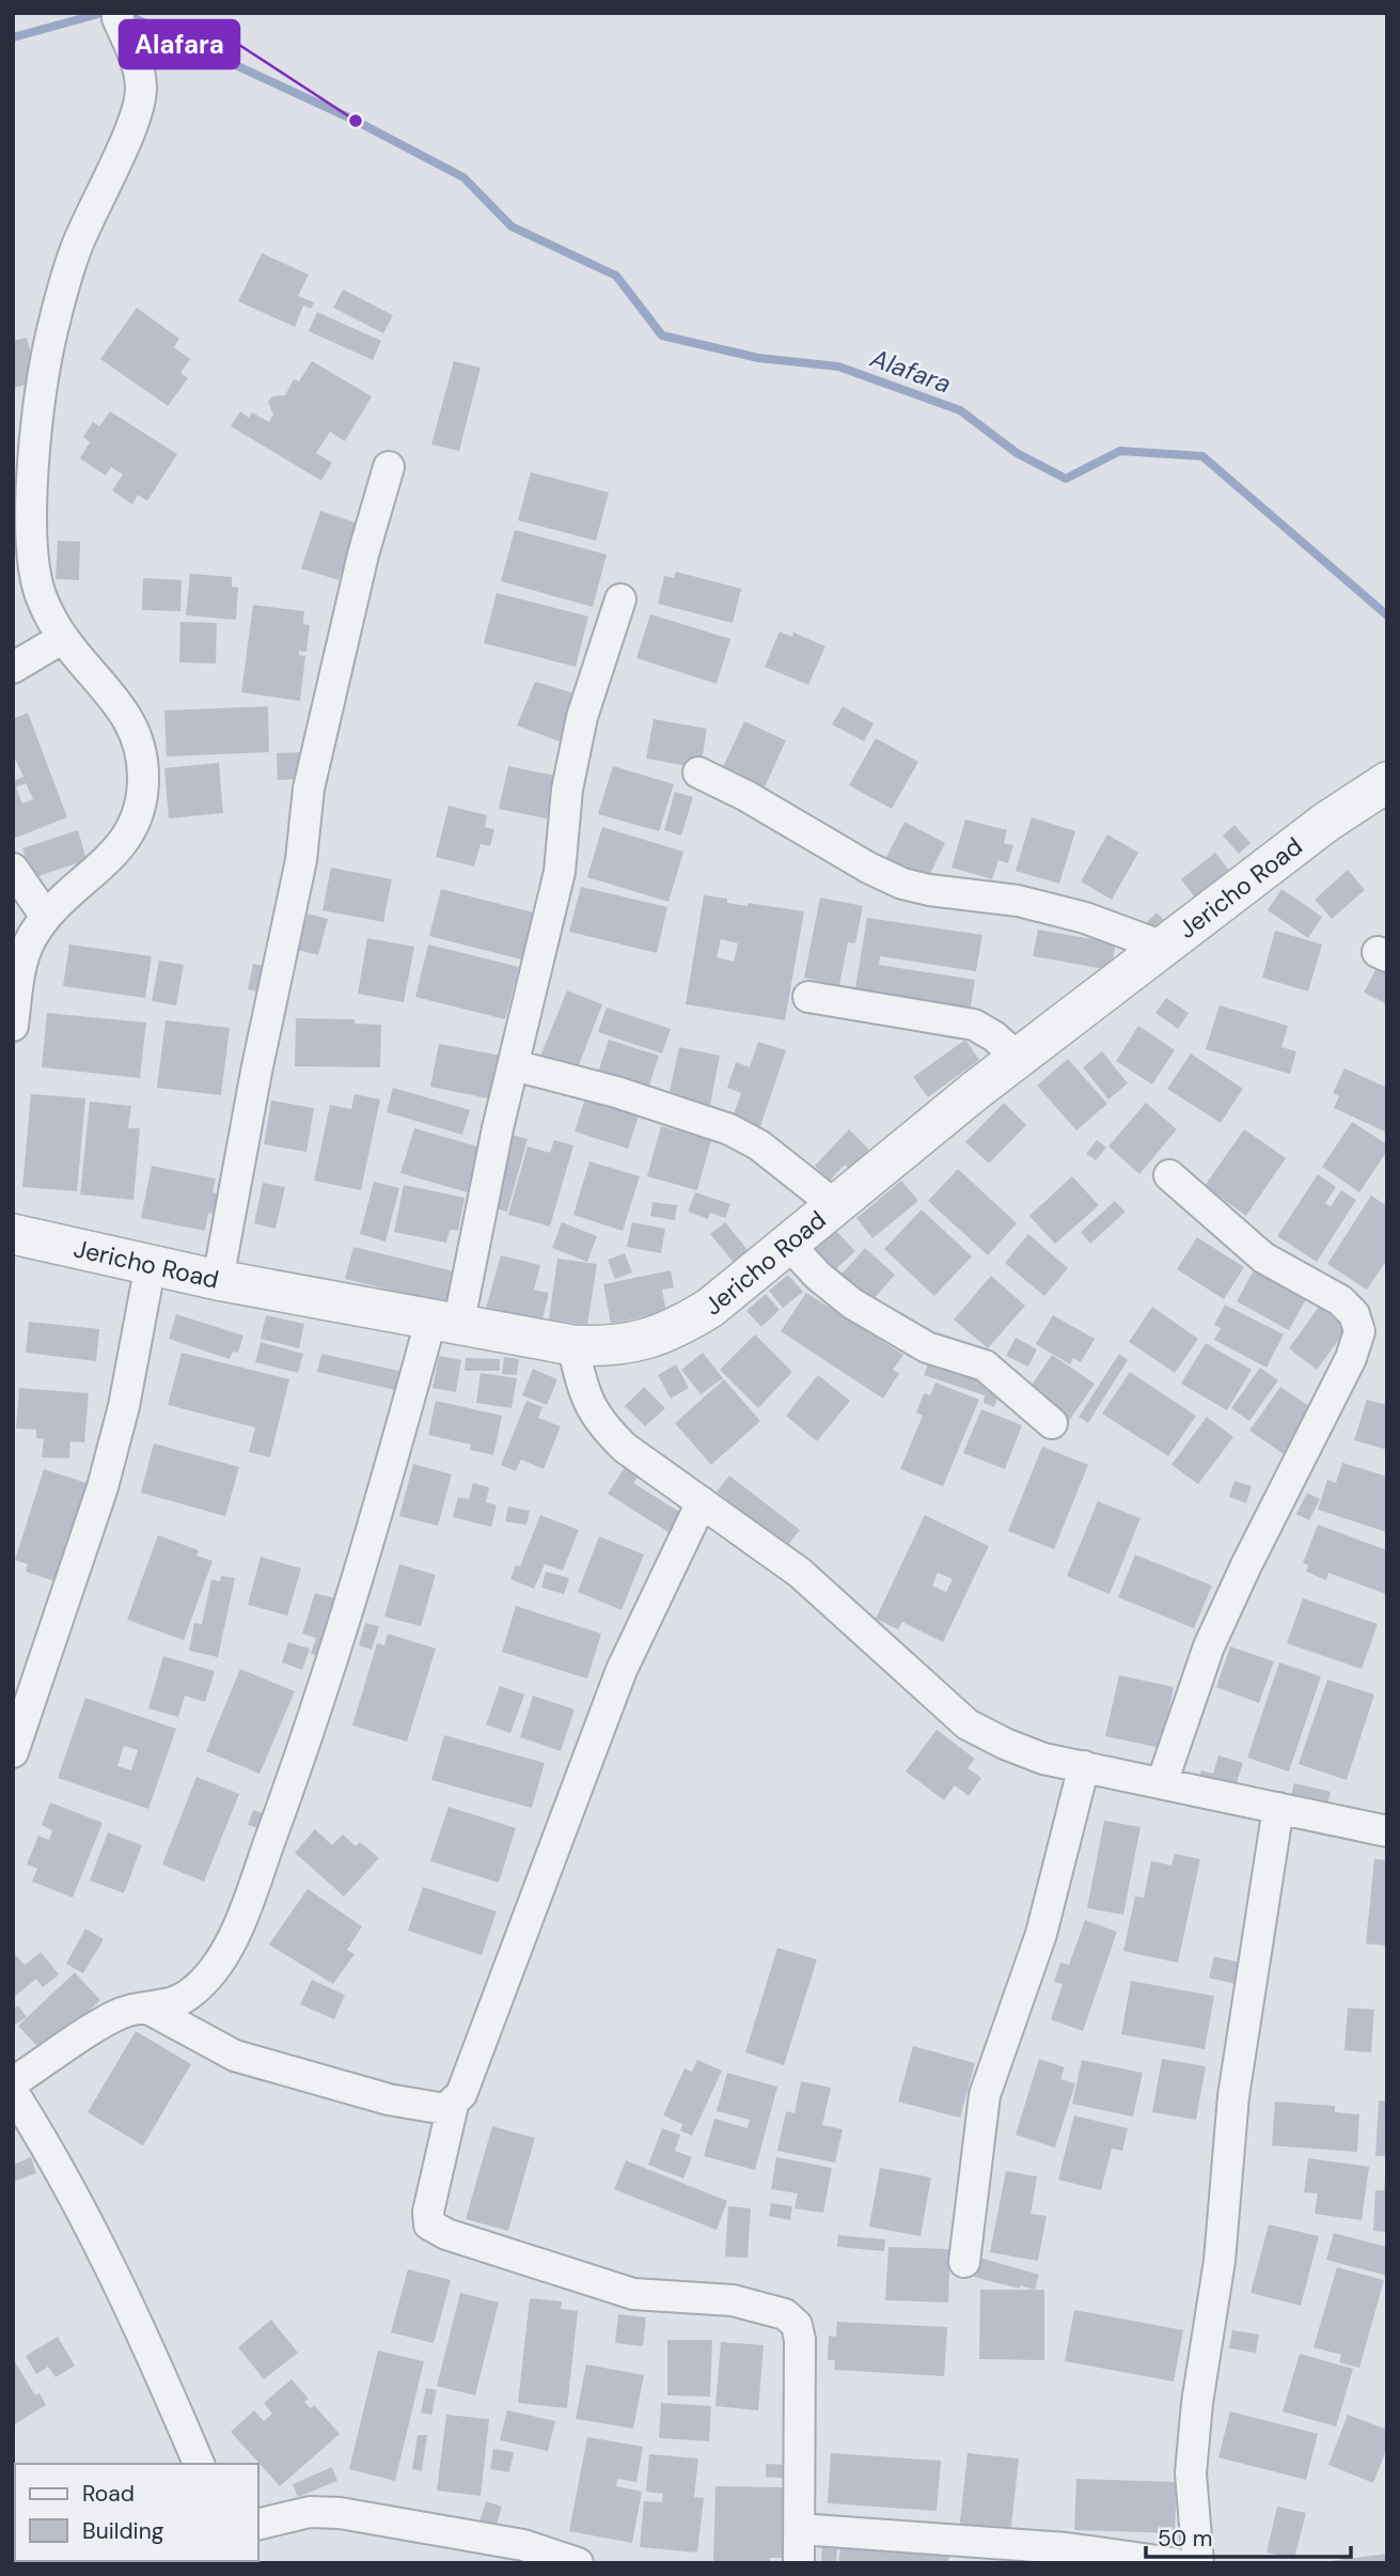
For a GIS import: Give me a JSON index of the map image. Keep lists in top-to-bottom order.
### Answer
{
  "streets": {
    "street": ["Jericho Road"]
  },
  "water": ["Alafara"],
  "places": ["Alafara"],
  "legend": ["Road", "Building"],
  "scale_bar": "50 m"
}
